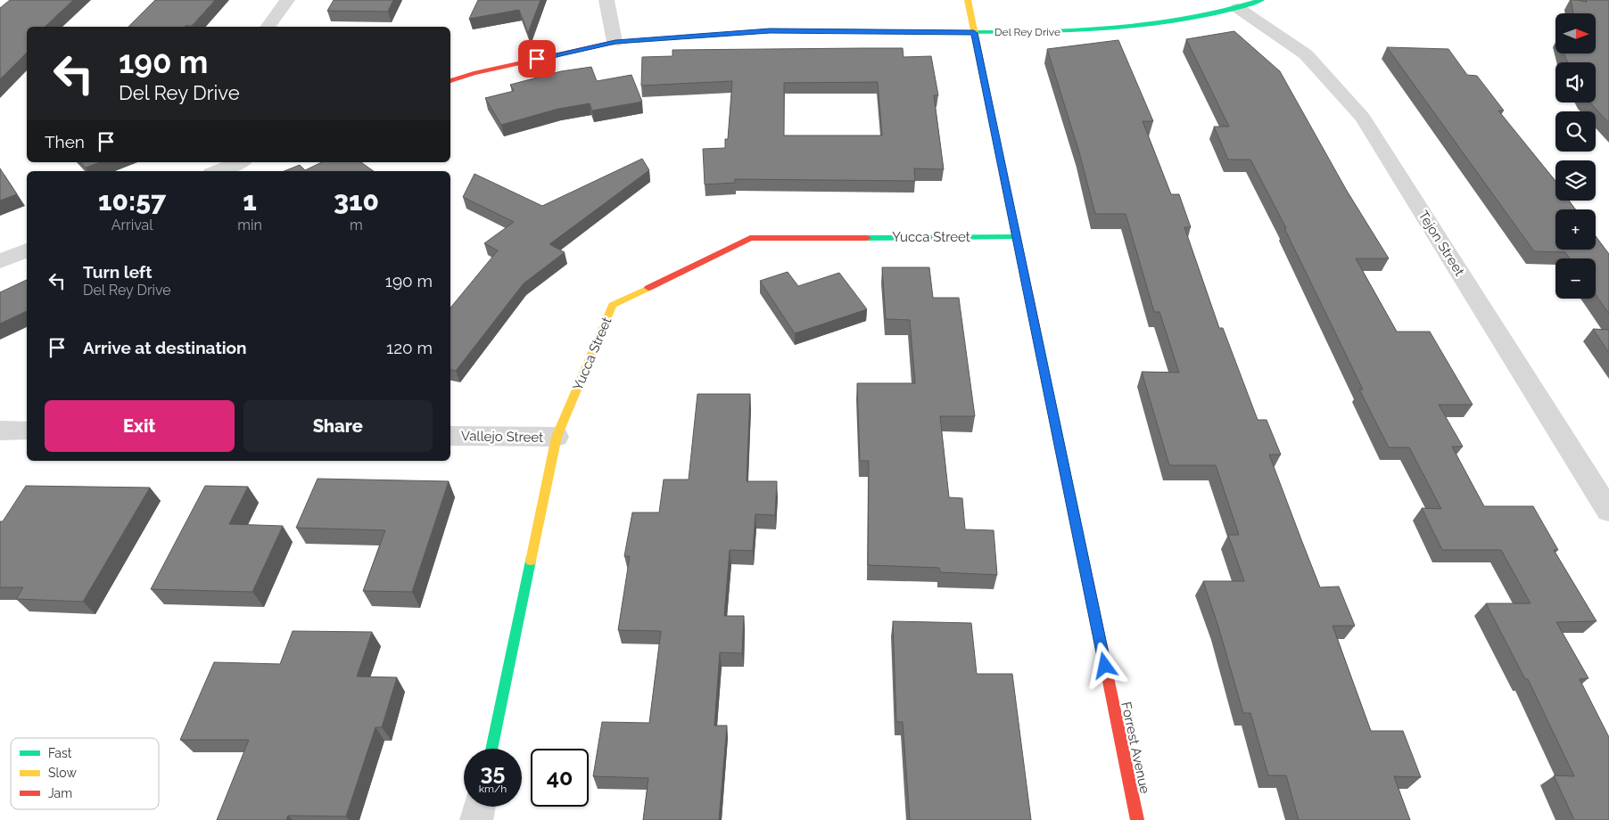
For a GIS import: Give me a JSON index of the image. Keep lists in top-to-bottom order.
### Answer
{
  "streets": {
    "street": [
      "Del Rey Drive",
      "Yucca Street",
      "Tejon Street",
      "Vallejo Street",
      "Forrest Avenue"
    ]
  },
  "crossings": [
    ["Del Rey Drive", "Tejon Street"],
    ["Del Rey Drive", "Forrest Avenue"],
    ["Yucca Street", "Vallejo Street"],
    ["Yucca Street", "Forrest Avenue"]
  ],
  "legend": ["Fast", "Slow", "Jam"],
  "north": "right",
  "page": {
    "map_buttons": ["+", "−"],
    "turn": ["190 m", "Del Rey Drive"],
    "then": "Then",
    "eta": [
      "10:57",
      "Arrival",
      "1",
      "min",
      "310",
      "m"
    ],
    "list": [
      {
        "name": "Turn left",
        "note": "Del Rey Drive",
        "value": "190 m"
      },
      {
        "name": "Arrive at destination",
        "value": "120 m"
      }
    ],
    "buttons": ["Exit", "Share"],
    "speed": "35 km/h",
    "limit": "40"
  }
}
